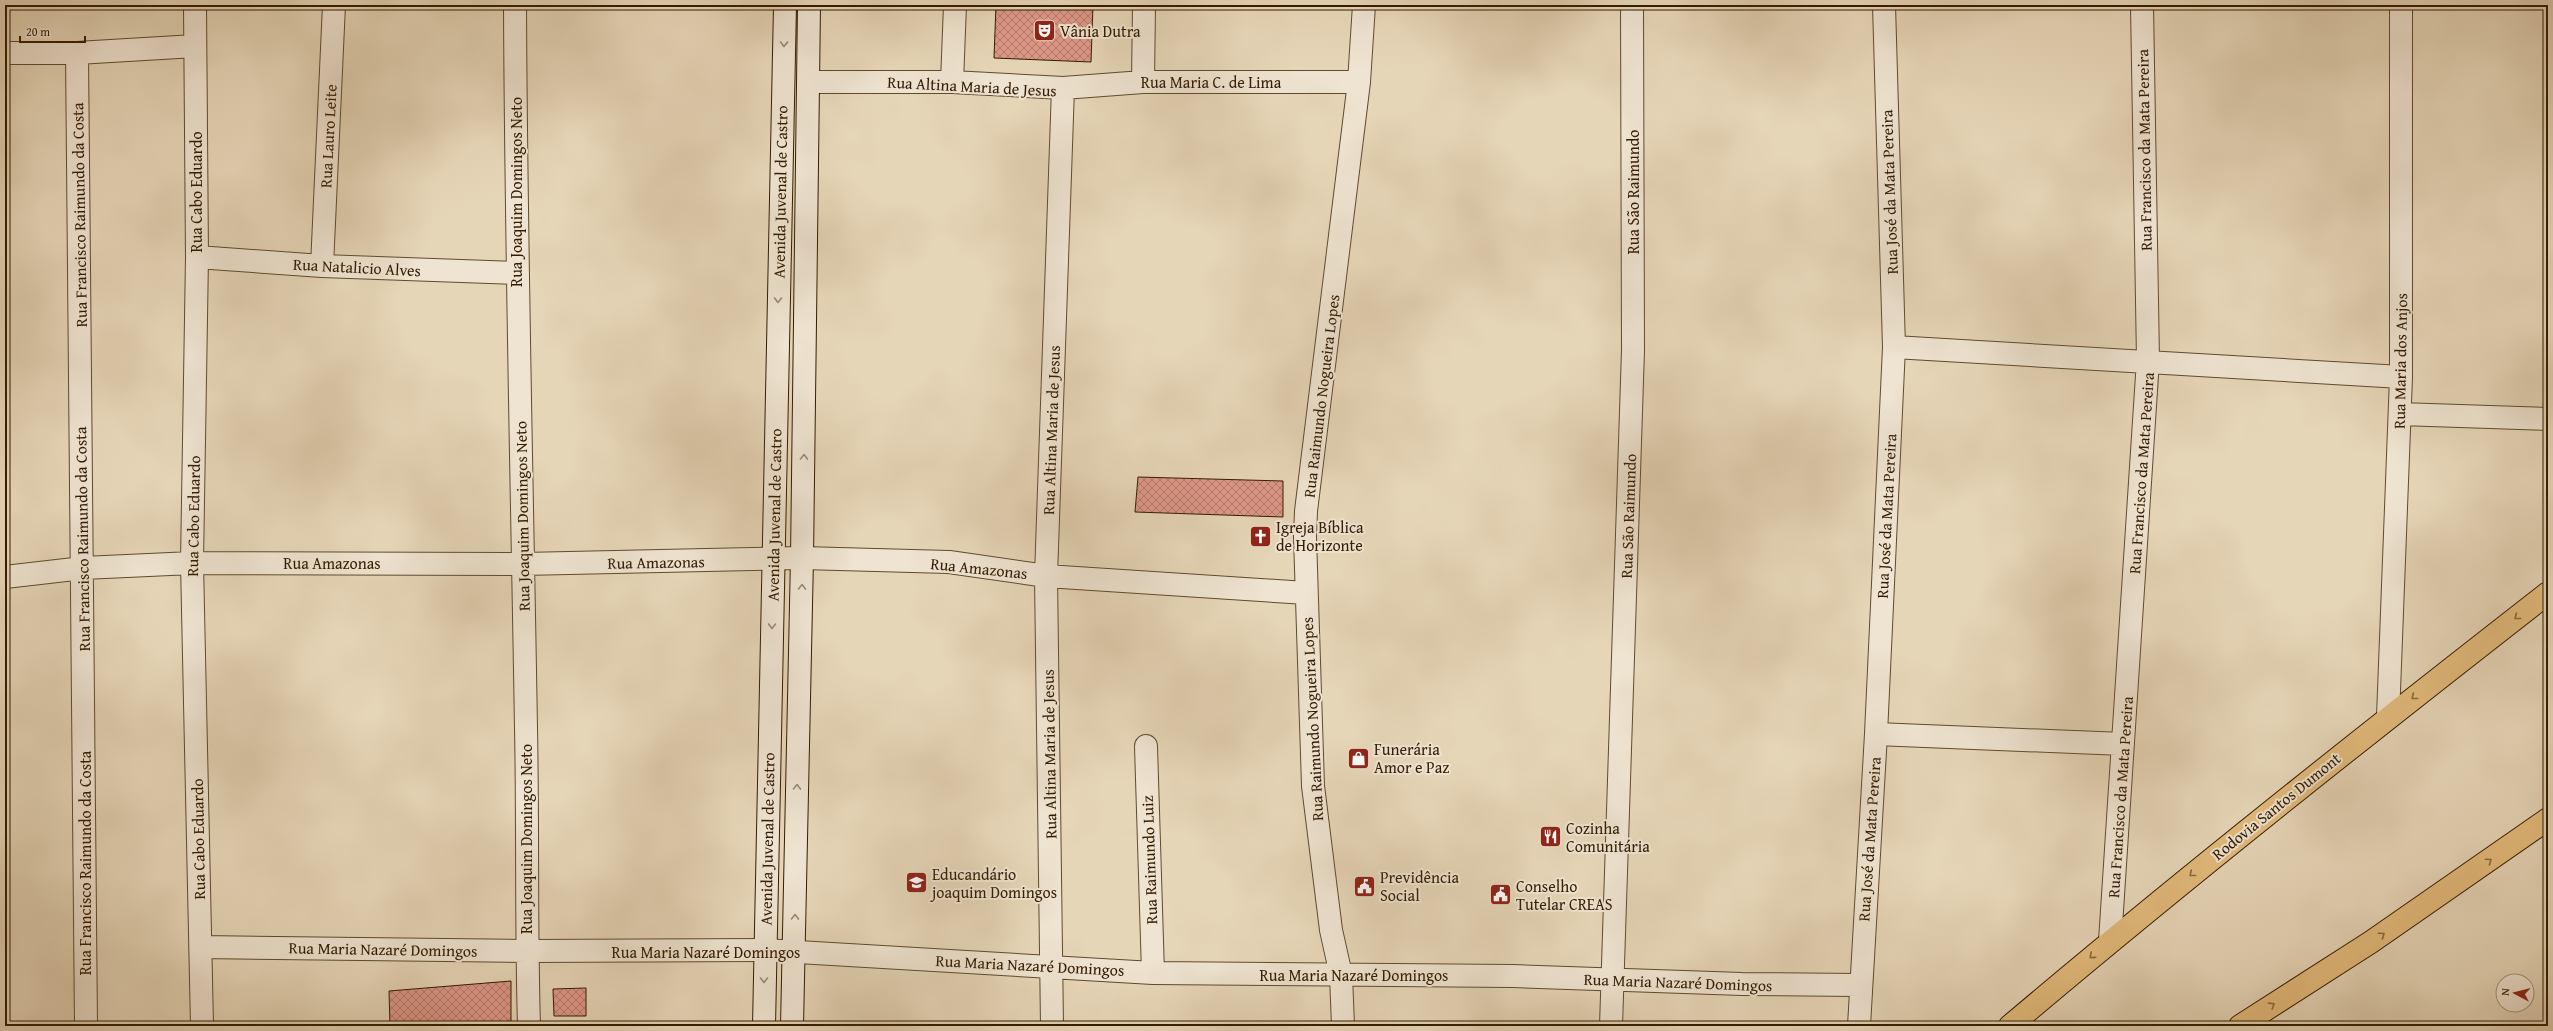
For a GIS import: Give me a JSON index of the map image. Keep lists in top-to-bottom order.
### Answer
{
  "streets": {
    "highway": ["Rodovia Santos Dumont"],
    "street": [
      "Rua Maria C. de Lima",
      "Rua Altina Maria de Jesus",
      "Rua Lauro Leite",
      "Rua Francisco da Mata Pereira",
      "Rua Cabo Eduardo",
      "Rua Joaquim Domingos Neto",
      "Avenida Juvenal de Castro",
      "Rua São Raimundo",
      "Rua José da Mata Pereira",
      "Rua Francisco Raimundo da Costa",
      "Rua Natalicio Alves",
      "Rua Maria dos Anjos",
      "Rua Raimundo Nogueira Lopes",
      "Rua Amazonas",
      "Rua Raimundo Luiz",
      "Rua Maria Nazaré Domingos"
    ]
  },
  "crossings": [
    ["Rua Maria C. de Lima", "Rua Altina Maria de Jesus"],
    ["Rua Maria C. de Lima", "Rua Raimundo Nogueira Lopes"],
    ["Rua Altina Maria de Jesus", "Avenida Juvenal de Castro"],
    ["Rua Altina Maria de Jesus", "Rua Amazonas"],
    ["Rua Altina Maria de Jesus", "Rua Maria Nazaré Domingos"],
    ["Rua Lauro Leite", "Rua Natalicio Alves"],
    ["Rua Francisco da Mata Pereira", "Rodovia Santos Dumont"],
    ["Rua Cabo Eduardo", "Rua Natalicio Alves"],
    ["Rua Cabo Eduardo", "Rua Amazonas"],
    ["Rua Cabo Eduardo", "Rua Maria Nazaré Domingos"],
    ["Rua Joaquim Domingos Neto", "Rua Natalicio Alves"],
    ["Rua Joaquim Domingos Neto", "Rua Amazonas"],
    ["Rua Joaquim Domingos Neto", "Rua Maria Nazaré Domingos"],
    ["Avenida Juvenal de Castro", "Rua Amazonas"],
    ["Avenida Juvenal de Castro", "Rua Maria Nazaré Domingos"],
    ["Rua São Raimundo", "Rua Maria Nazaré Domingos"],
    ["Rua José da Mata Pereira", "Rua Maria Nazaré Domingos"],
    ["Rua Francisco Raimundo da Costa", "Rua Amazonas"],
    ["Rua Maria dos Anjos", "Rodovia Santos Dumont"],
    ["Rua Raimundo Nogueira Lopes", "Rua Amazonas"],
    ["Rua Raimundo Nogueira Lopes", "Rua Maria Nazaré Domingos"],
    ["Rua Raimundo Luiz", "Rua Maria Nazaré Domingos"]
  ],
  "places": {
    "theatre": ["Vânia Dutra"],
    "church": ["Igreja Bíblica de Horizonte"],
    "shop": ["Funerária Amor e Paz"],
    "restaurant": ["Cozinha Comunitária"],
    "school or university": ["Educandário joaquim Domingos"],
    "public building": ["Previdência Social", "Conselho Tutelar CREAS"]
  },
  "scale_bar": "20 m",
  "north": "left"
}
